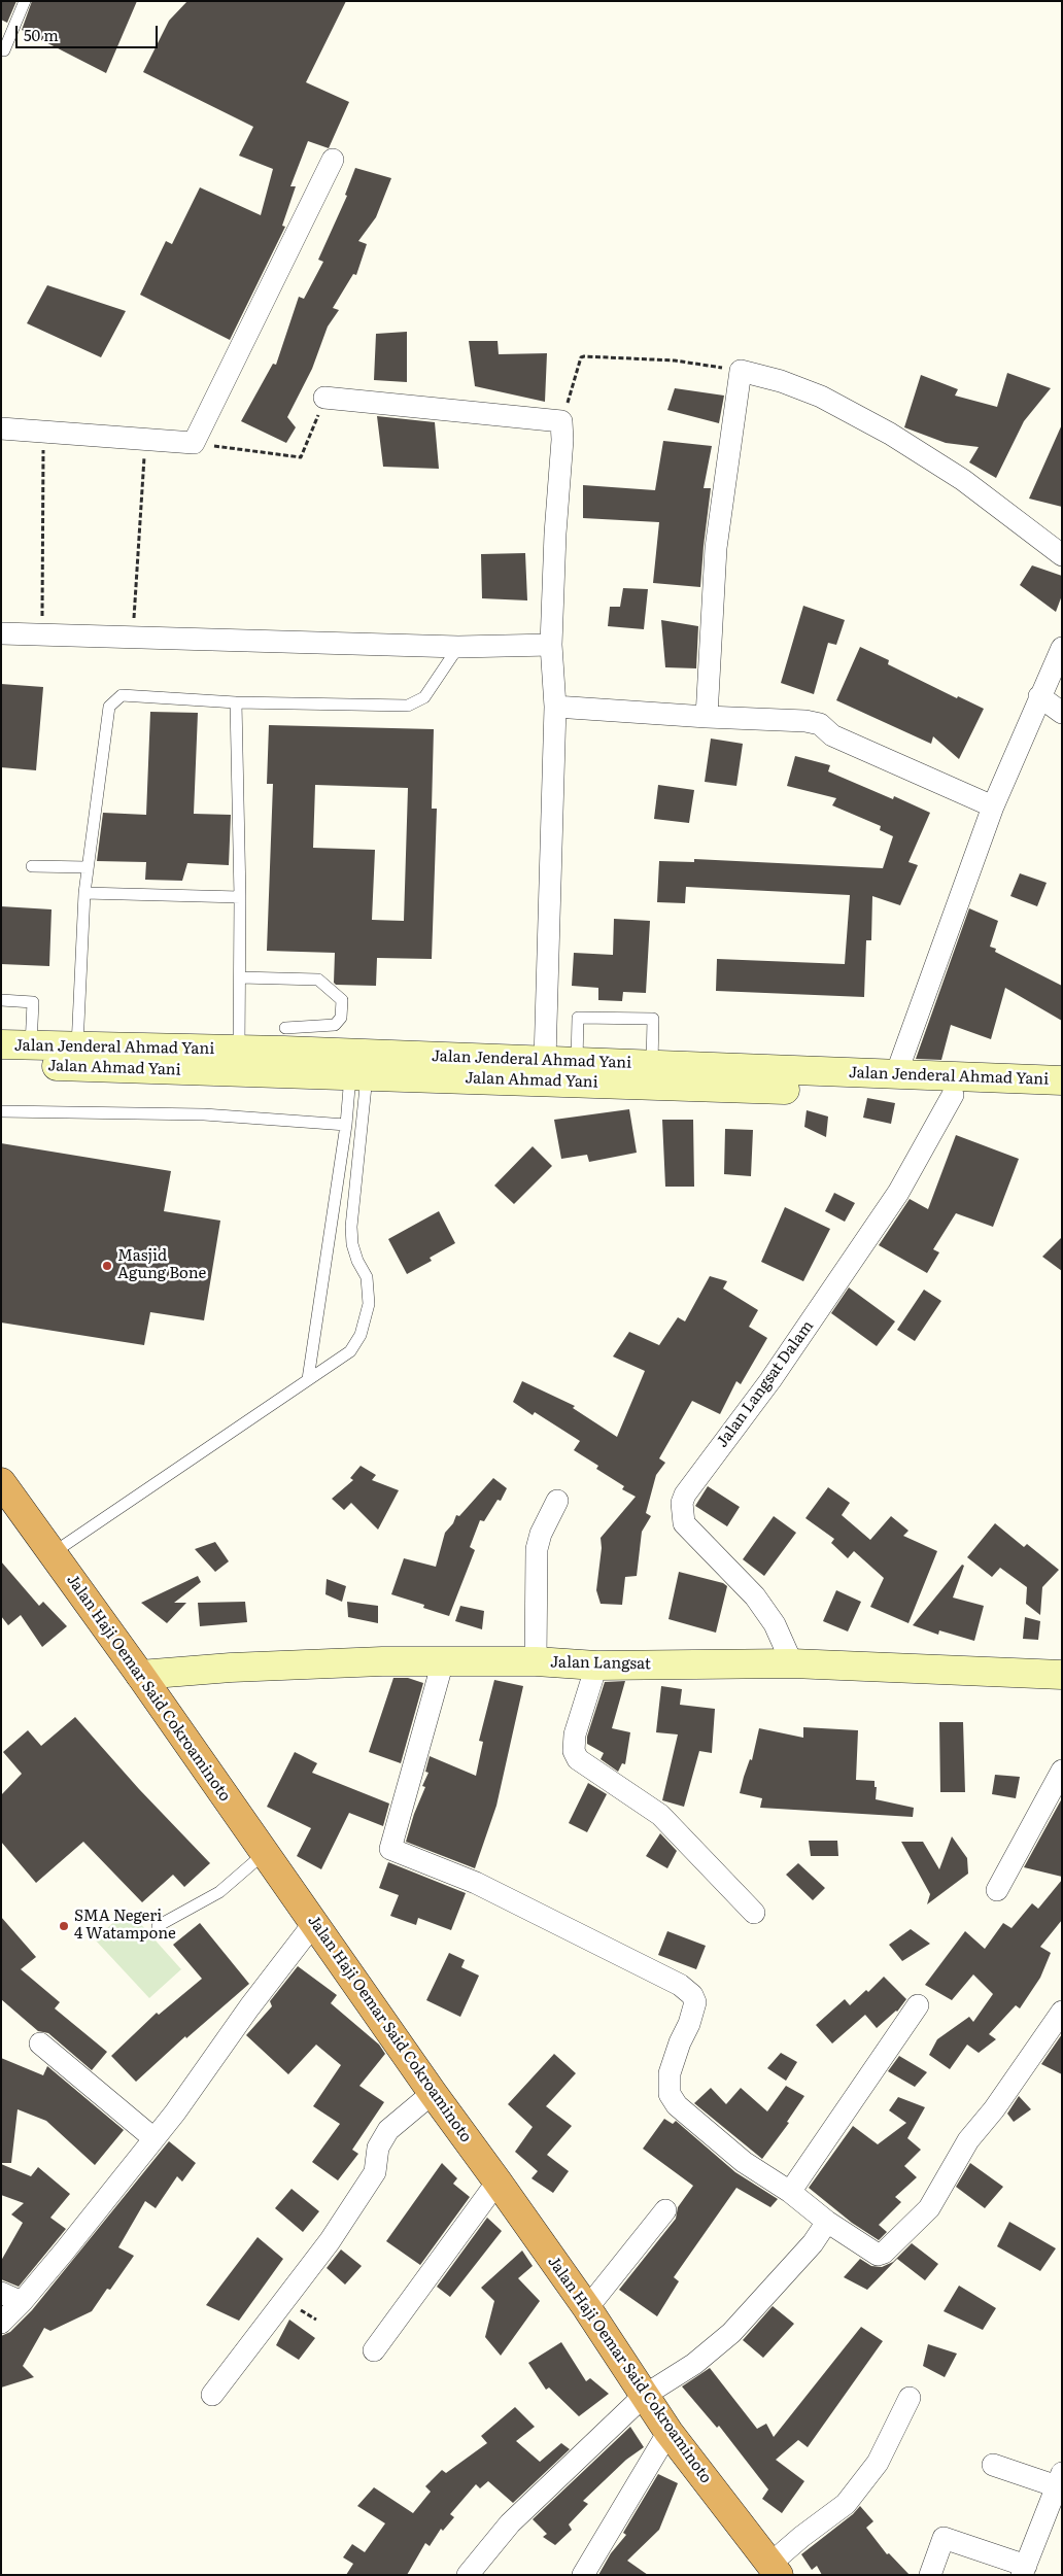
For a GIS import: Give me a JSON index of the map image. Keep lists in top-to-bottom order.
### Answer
{
  "streets": {
    "highway": ["Jalan Haji Oemar Said Cokroaminoto"],
    "main road": ["Jalan Jenderal Ahmad Yani", "Jalan Ahmad Yani", "Jalan Langsat"],
    "street": ["Jalan Langsat Dalam"]
  },
  "crossings": [
    ["Jalan Jenderal Ahmad Yani", "Jalan Ahmad Yani"],
    ["Jalan Ahmad Yani", "Jalan Langsat Dalam"],
    ["Jalan Langsat Dalam", "Jalan Langsat"],
    ["Jalan Langsat", "Jalan Haji Oemar Said Cokroaminoto"]
  ],
  "places": ["Masjid Agung Bone", "SMA Negeri 4 Watampone"],
  "scale_bar": "50 m"
}
